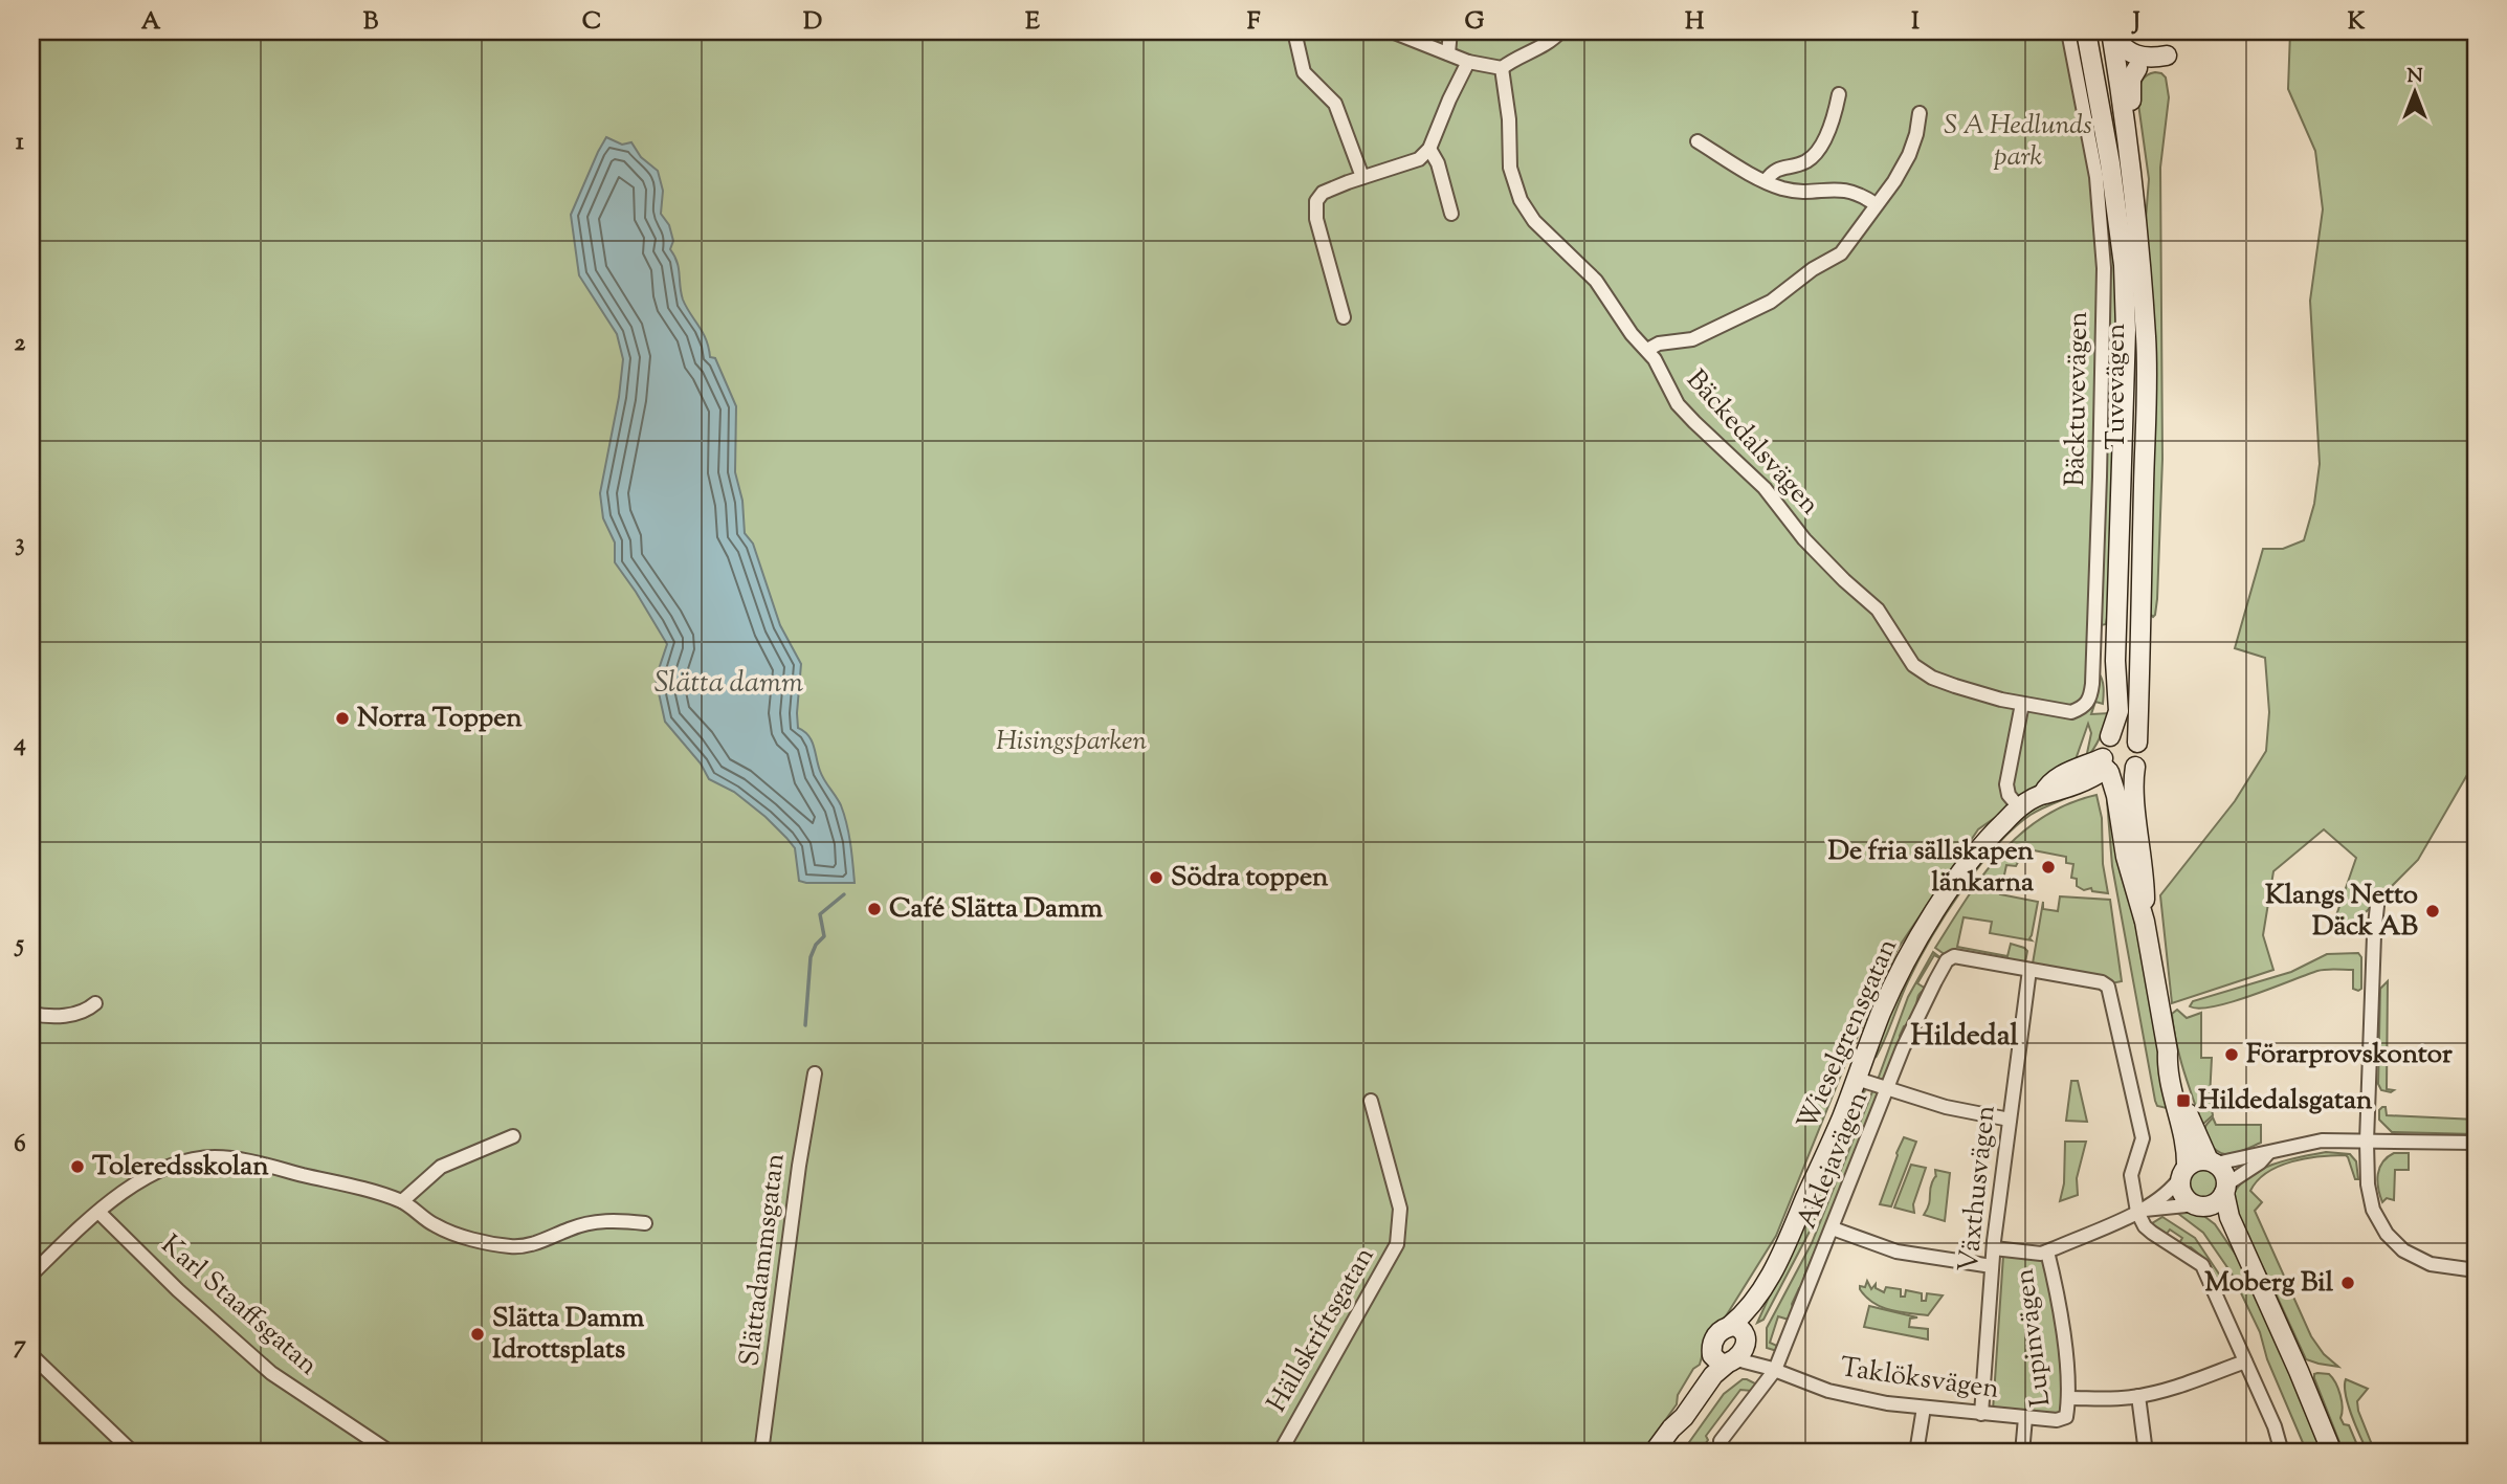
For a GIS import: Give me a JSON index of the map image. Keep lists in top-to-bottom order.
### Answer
{
  "streets": {
    "main road": ["Tuvevägen", "Wieselgrensgatan"],
    "street": [
      "Bäcktuvevägen",
      "Bäckedalsvägen",
      "Aklejavägen",
      "Växthusvägen",
      "Slättadammsgatan",
      "Karl Staaffsgatan",
      "Hällskriftsgatan",
      "Lupinvägen",
      "Taklöksvägen"
    ]
  },
  "crossings": [
    ["Tuvevägen", "Wieselgrensgatan"],
    ["Bäcktuvevägen", "Bäckedalsvägen"],
    ["Wieselgrensgatan", "Taklöksvägen"],
    ["Aklejavägen", "Växthusvägen"],
    ["Aklejavägen", "Taklöksvägen"],
    ["Växthusvägen", "Taklöksvägen"],
    ["Lupinvägen", "Taklöksvägen"]
  ],
  "districts": ["Hildedal"],
  "water": ["Slätta damm"],
  "parks": ["S A Hedlunds park", "Hisingsparken"],
  "places": {
    "other": [
      "Norra Toppen",
      "De fria sällskapen länkarna",
      "Södra toppen",
      "Café Slätta Damm",
      "Klangs Netto Däck AB",
      "Förarprovskontor",
      "Toleredsskolan",
      "Moberg Bil",
      "Slätta Damm Idrottsplats"
    ],
    "transit": ["Hildedalsgatan"]
  },
  "north": "top",
  "grid": {
    "columns": [
      "A",
      "B",
      "C",
      "D",
      "E",
      "F",
      "G",
      "H",
      "I",
      "J",
      "K"
    ],
    "rows": [
      "1",
      "2",
      "3",
      "4",
      "5",
      "6",
      "7"
    ]
  }
}
